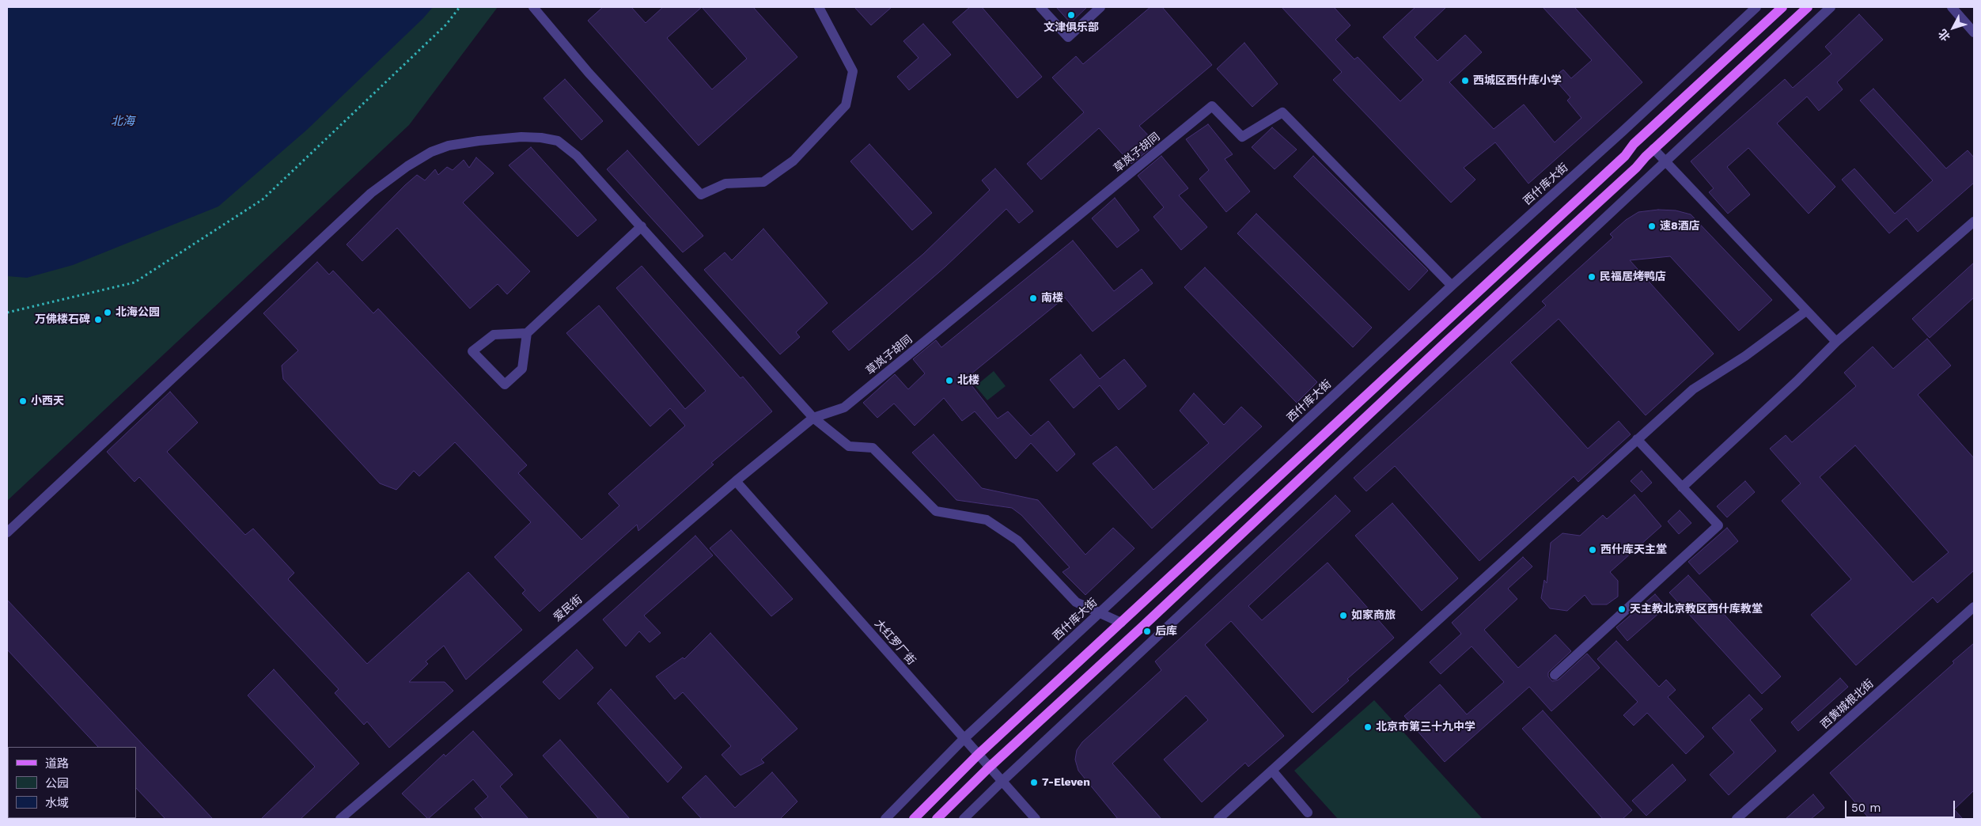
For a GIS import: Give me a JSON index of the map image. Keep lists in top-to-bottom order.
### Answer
{
  "streets": {
    "street": [
      "草岚子胡同",
      "西什库大街",
      "爱民街",
      "大红罗厂街",
      "西黄城根北街"
    ]
  },
  "crossings": [
    ["草岚子胡同", "西什库大街"],
    ["草岚子胡同", "爱民街"],
    ["西什库大街", "大红罗厂街"],
    ["爱民街", "大红罗厂街"]
  ],
  "water": ["北海"],
  "places": [
    "文津俱乐部",
    "西城区西什库小学",
    "速8酒店",
    "民福居烤鸭店",
    "南楼",
    "北海公园",
    "万佛楼石碑",
    "北楼",
    "小西天",
    "西什库天主堂",
    "天主教北京教区西什库教堂",
    "如家商旅",
    "后库",
    "北京市第三十九中学",
    "7-Eleven"
  ],
  "legend": ["道路", "公园", "水域"],
  "scale_bar": "50 m",
  "north": "bottom left"
}
